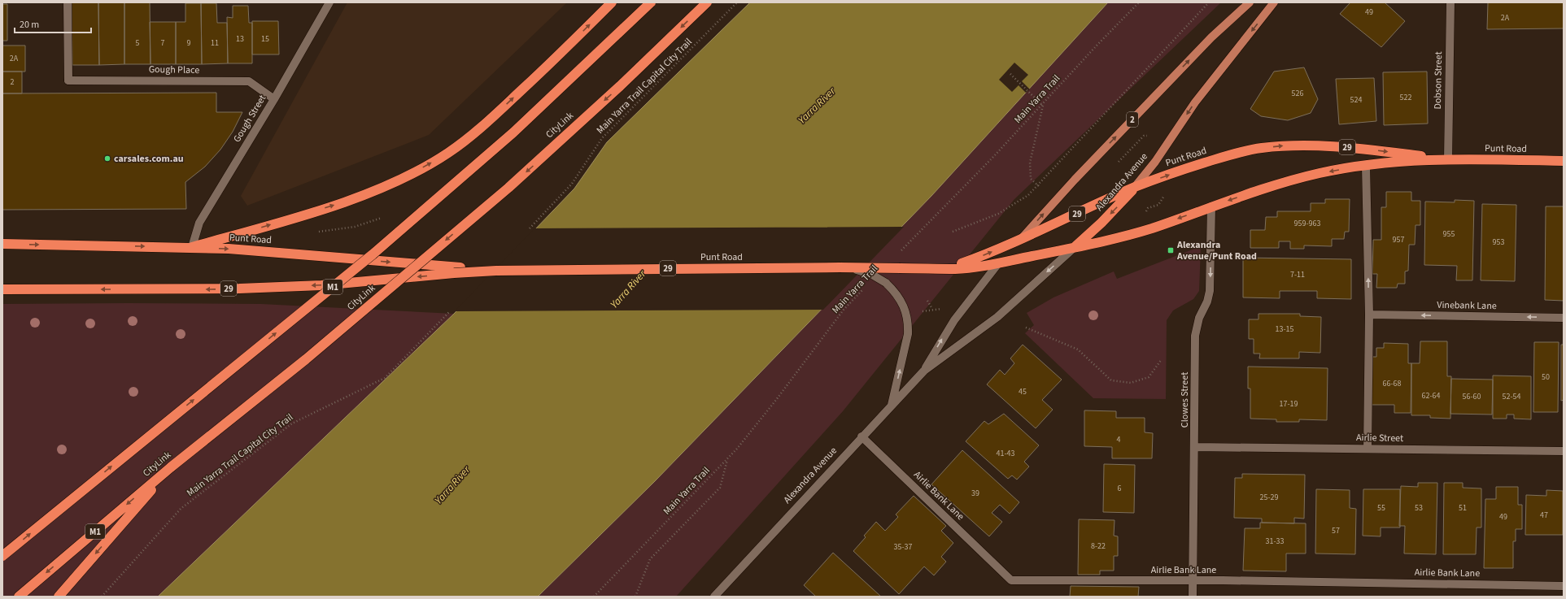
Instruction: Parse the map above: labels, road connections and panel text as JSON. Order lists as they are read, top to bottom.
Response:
{
  "streets": {
    "highway": [
      "2",
      "CityLink",
      "29",
      "Punt Road",
      "Alexandra Avenue",
      "M1"
    ],
    "street": [
      "Gough Place",
      "Dobson Street",
      "Gough Street",
      "Vinebank Lane",
      "Clowes Street",
      "Airlie Street",
      "Airlie Bank Lane"
    ],
    "path": ["Main Yarra Trail Capital City Trail", "Main Yarra Trail"]
  },
  "crossings": [
    ["Gough Place", "Gough Street"],
    ["Dobson Street", "Punt Road"],
    ["Gough Street", "Punt Road"],
    ["Punt Road", "Alexandra Avenue"],
    ["Punt Road", "Clowes Street"],
    ["Alexandra Avenue", "Airlie Bank Lane"],
    ["Clowes Street", "Airlie Street"],
    ["Clowes Street", "Airlie Bank Lane"]
  ],
  "one_way": ["Vinebank Lane", "Clowes Street"],
  "water": ["Yarra River"],
  "places": {
    "other": ["carsales.com.au"],
    "transit": ["Alexandra Avenue/Punt Road"]
  },
  "house_numbers": [
    "49",
    "2A",
    "13",
    "15",
    "5",
    "7",
    "9",
    "11",
    "2A",
    "2",
    "526",
    "522",
    "524",
    "959-963",
    "955",
    "957",
    "953",
    "7-11",
    "13-15",
    "50",
    "66-68",
    "45",
    "62-64",
    "56-60",
    "52-54",
    "17-19",
    "4",
    "41-43",
    "6",
    "39",
    "25-29",
    "55",
    "53",
    "51",
    "47",
    "49",
    "57",
    "31-33",
    "8-22",
    "35-37"
  ],
  "scale_bar": "20 m"
}
